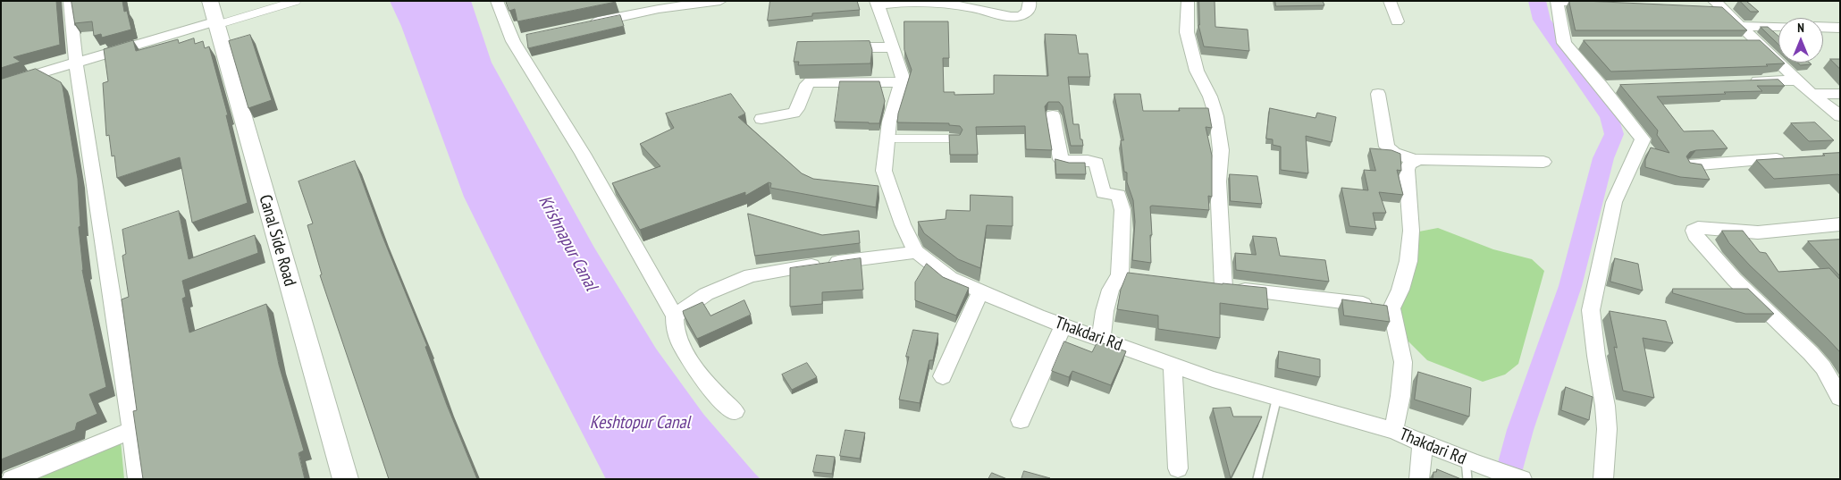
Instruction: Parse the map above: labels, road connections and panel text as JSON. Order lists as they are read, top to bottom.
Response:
{
  "streets": {
    "street": ["Canal Side Road", "Thakdari Rd"]
  },
  "water": ["Krishnapur Canal", "Keshtopur Canal"],
  "north": "top"
}
